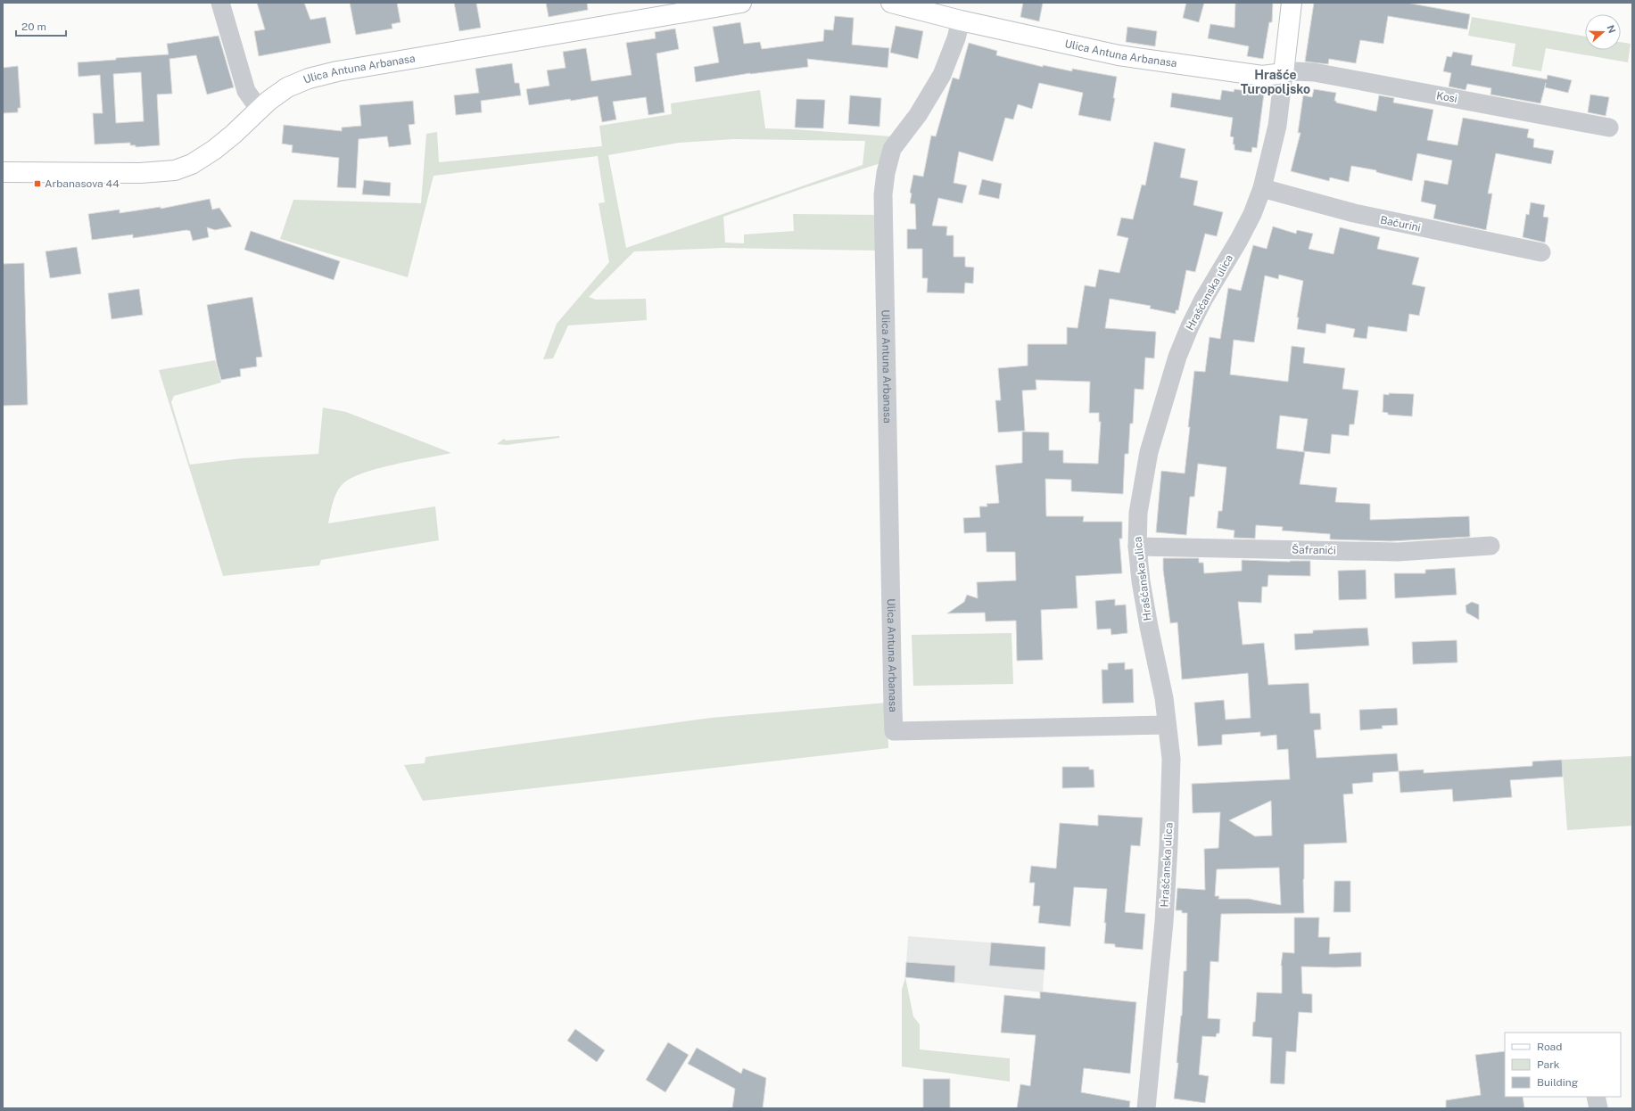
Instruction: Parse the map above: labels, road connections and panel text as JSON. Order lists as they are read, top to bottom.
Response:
{
  "streets": {
    "main road": ["Ulica Antuna Arbanasa"],
    "street": [
      "Kosi",
      "Bačurini",
      "Hrašćanska ulica",
      "Šafranići"
    ]
  },
  "crossings": [
    ["Ulica Antuna Arbanasa", "Kosi"],
    ["Ulica Antuna Arbanasa", "Hrašćanska ulica"],
    ["Kosi", "Hrašćanska ulica"],
    ["Bačurini", "Hrašćanska ulica"],
    ["Hrašćanska ulica", "Šafranići"]
  ],
  "districts": ["Hrašće Turopoljsko"],
  "places": {
    "transit": ["Arbanasova 44"]
  },
  "legend": ["Road", "Park", "Building"],
  "scale_bar": "20 m",
  "north": "right"
}
